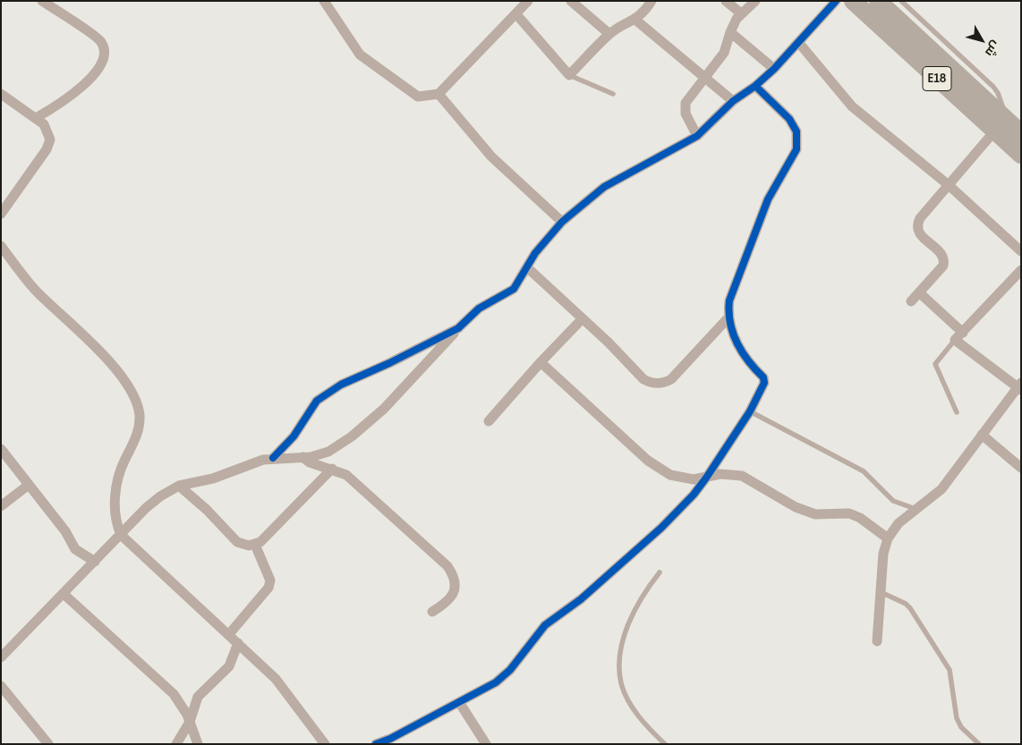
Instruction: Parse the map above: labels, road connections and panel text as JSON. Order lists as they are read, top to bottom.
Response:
{
  "streets": {
    "highway": ["E18"]
  },
  "north": "bottom right"
}
